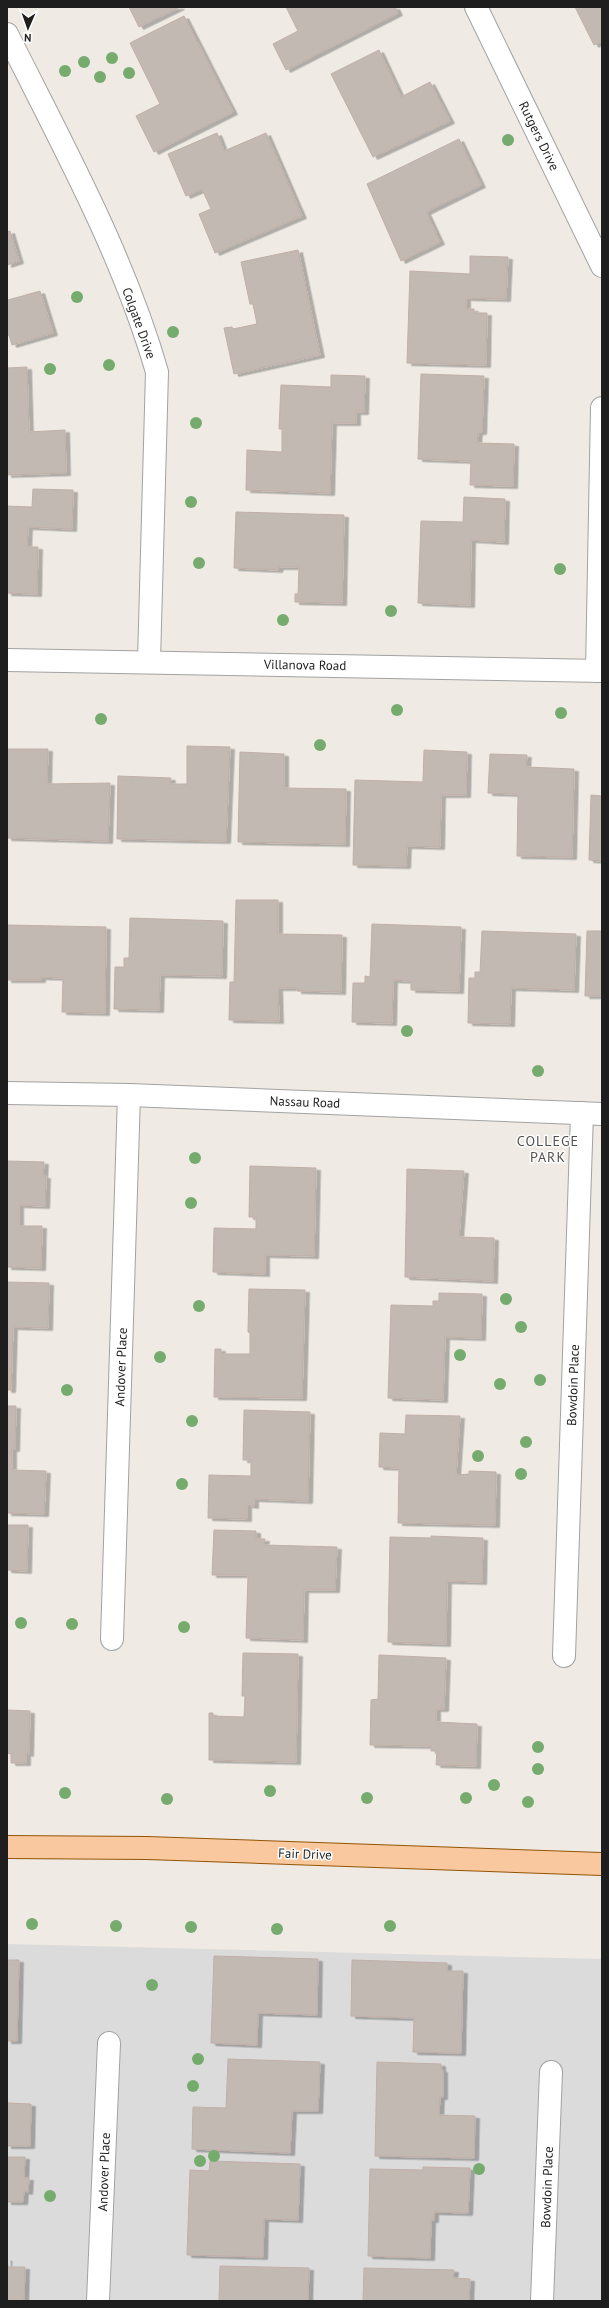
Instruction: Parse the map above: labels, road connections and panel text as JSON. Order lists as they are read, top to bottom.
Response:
{
  "streets": {
    "main road": ["Fair Drive"],
    "street": [
      "Rutgers Drive",
      "Colgate Drive",
      "Villanova Road",
      "Nassau Road",
      "Andover Place",
      "Bowdoin Place"
    ]
  },
  "crossings": [
    ["Colgate Drive", "Villanova Road"],
    ["Nassau Road", "Andover Place"],
    ["Nassau Road", "Bowdoin Place"]
  ],
  "districts": ["COLLEGE PARK"],
  "north": "bottom"
}
